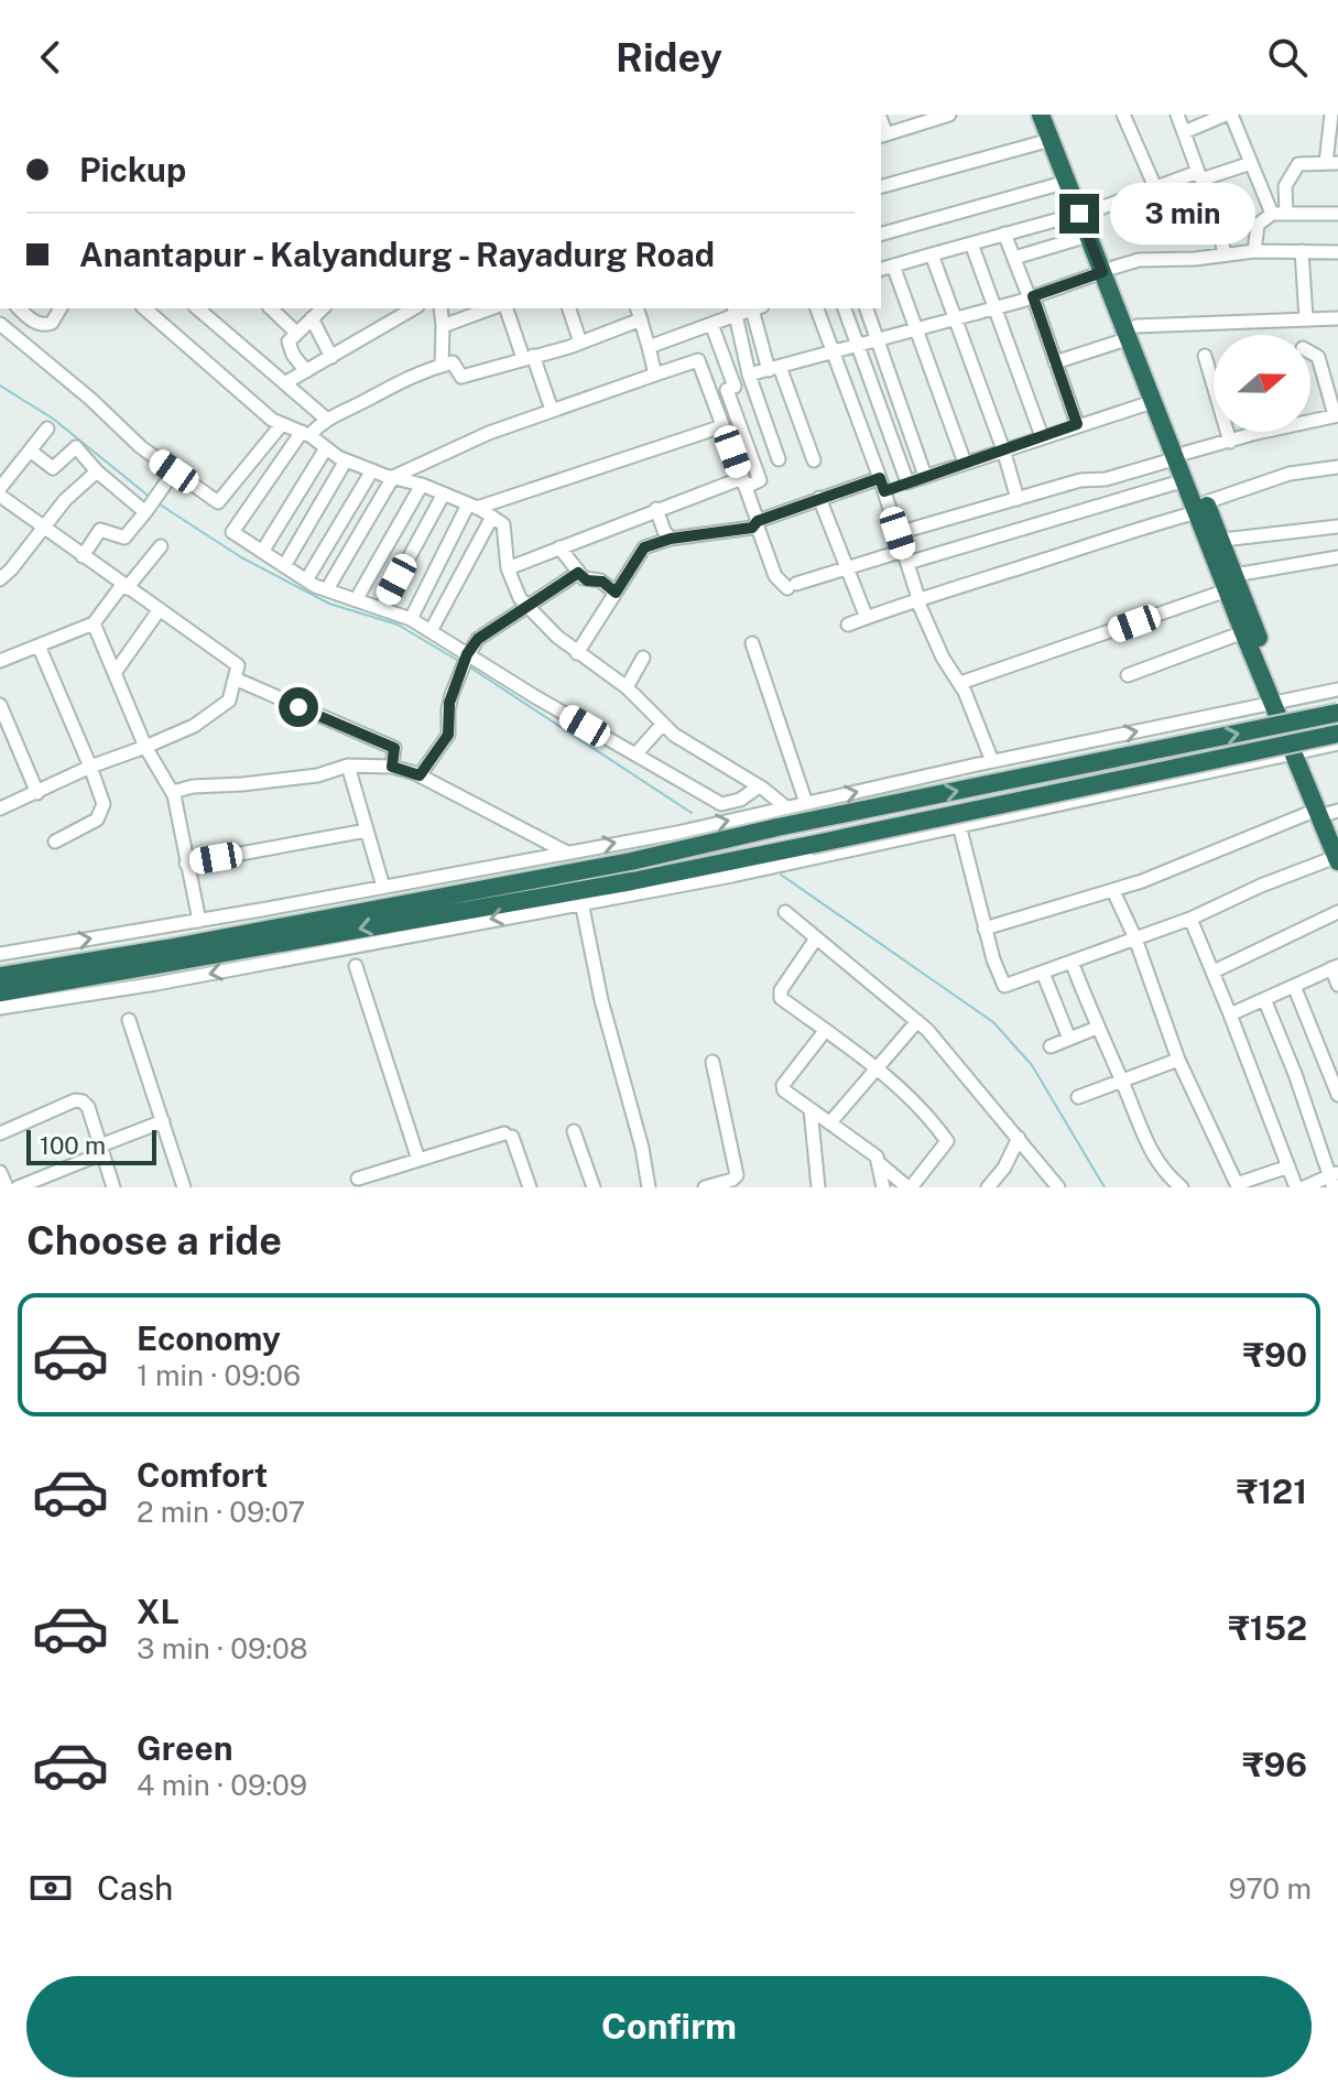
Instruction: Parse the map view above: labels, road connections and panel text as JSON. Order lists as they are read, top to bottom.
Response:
{
  "scale_bar": "100 m",
  "north": "right",
  "page": {
    "header": "Ridey",
    "banner": ["Pickup", "Anantapur - Kalyandurg - Rayadurg Road"],
    "bubble": "3 min",
    "scale": "100 m",
    "heading": "Choose a ride",
    "list": [
      {
        "name": "Economy",
        "note": "1 min · 09:06",
        "value": "₹90"
      },
      {
        "name": "Comfort",
        "note": "2 min · 09:07",
        "value": "₹121"
      },
      {
        "name": "XL",
        "note": "3 min · 09:08",
        "value": "₹152"
      },
      {
        "name": "Green",
        "note": "4 min · 09:09",
        "value": "₹96"
      }
    ],
    "pay": ["Cash", "970 m"],
    "buttons": "Confirm"
  }
}
